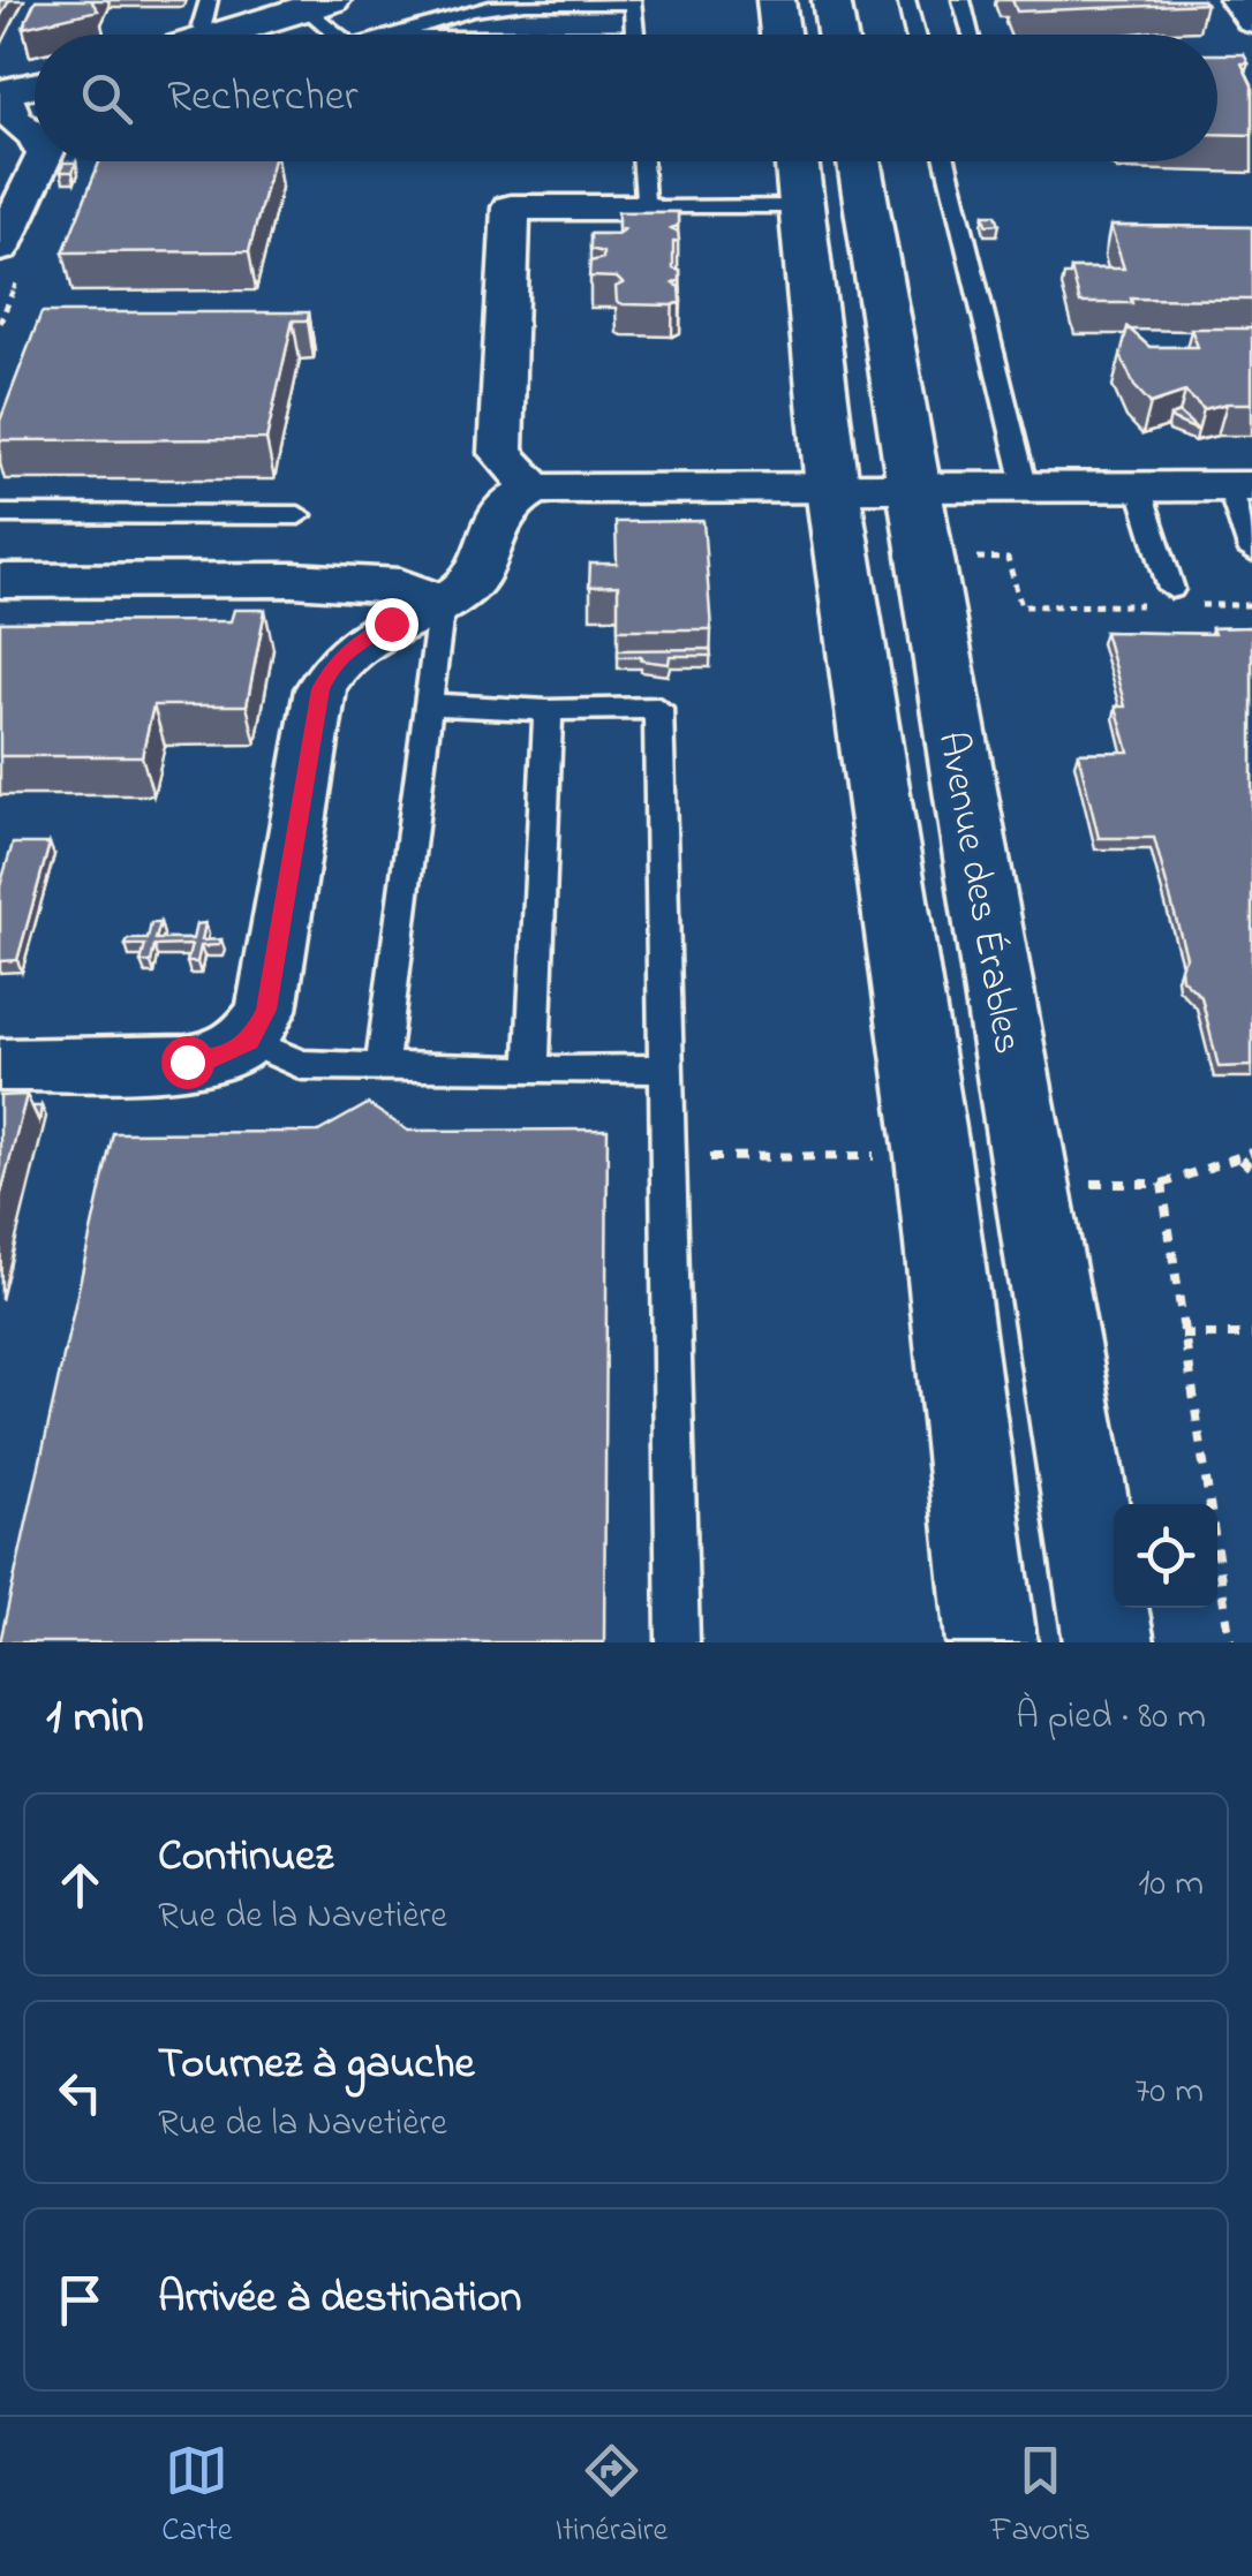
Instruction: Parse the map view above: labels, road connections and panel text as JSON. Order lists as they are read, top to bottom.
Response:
{
  "streets": {
    "main road": ["Avenue des Érables"]
  },
  "page": {
    "search": "Rechercher",
    "heading": ["1 min", "À pied · 80 m"],
    "list": [
      ["Continuez", "Rue de la Navetière", "10 m"],
      ["Tournez à gauche", "Rue de la Navetière", "70 m"],
      "Arrivée à destination"
    ],
    "nav": ["Carte", "Itinéraire", "Favoris"]
  }
}
